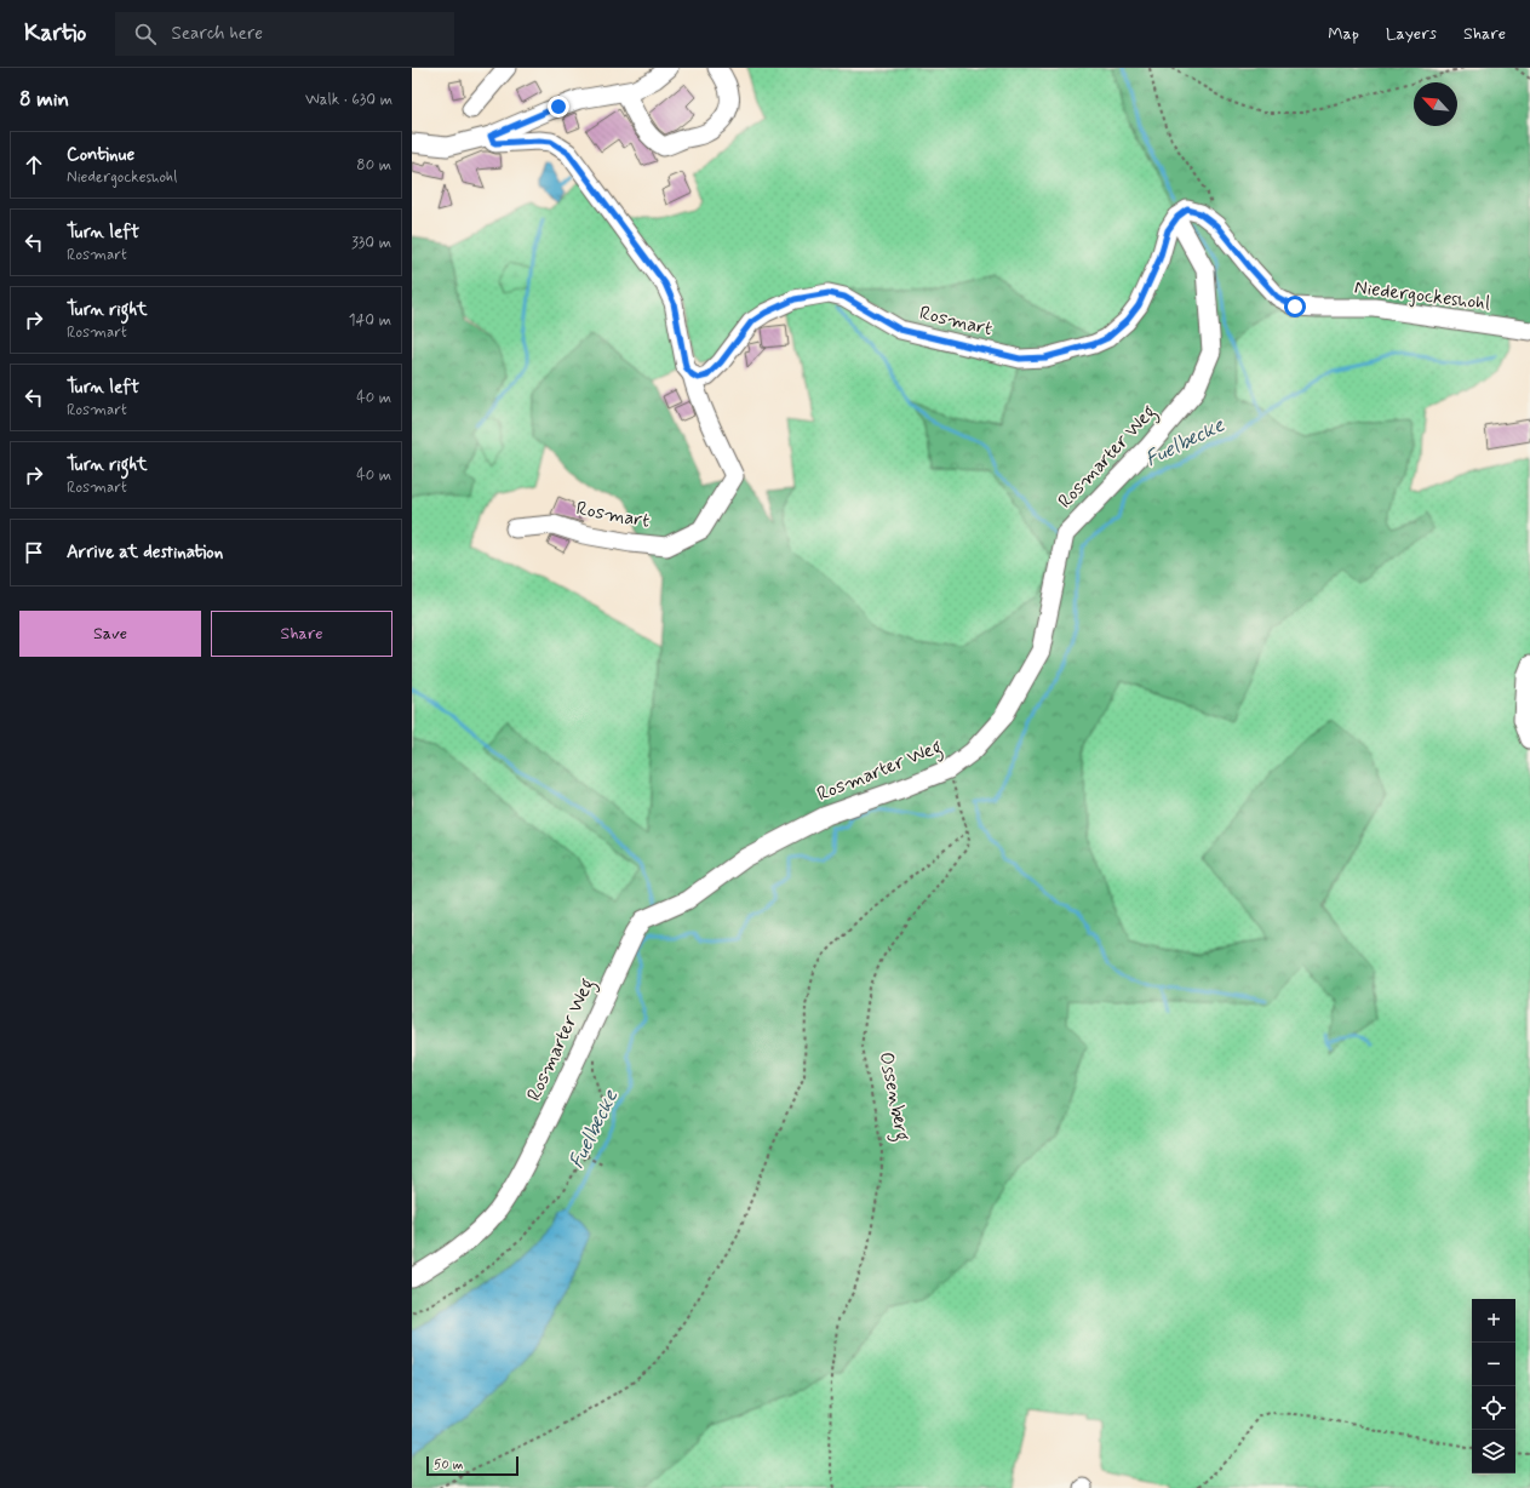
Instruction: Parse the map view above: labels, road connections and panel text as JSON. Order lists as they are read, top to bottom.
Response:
{
  "streets": {
    "street": ["Niedergockeshohl", "Rosmart", "Rosmarter Weg"],
    "path": ["Ossenberg"]
  },
  "crossings": [
    ["Niedergockeshohl", "Rosmart"],
    ["Niedergockeshohl", "Rosmarter Weg"],
    ["Rosmart", "Rosmarter Weg"],
    ["Rosmarter Weg", "Ossenberg"]
  ],
  "water": ["Fuelbecke"],
  "scale_bar": "50 m",
  "north": "top left",
  "page": {
    "header": "Kartio",
    "search": "Search here",
    "nav": ["Map", "Layers", "Share"],
    "heading": ["8 min", "Walk · 630 m"],
    "list": [
      ["Continue", "Niedergockeshohl", "80 m"],
      ["Turn left", "Rosmart", "330 m"],
      ["Turn right", "Rosmart", "140 m"],
      ["Turn left", "Rosmart", "40 m"],
      ["Turn right", "Rosmart", "40 m"],
      "Arrive at destination"
    ],
    "buttons": ["Save", "Share"],
    "map_buttons": ["+", "−"],
    "scale": "50 m"
  }
}
